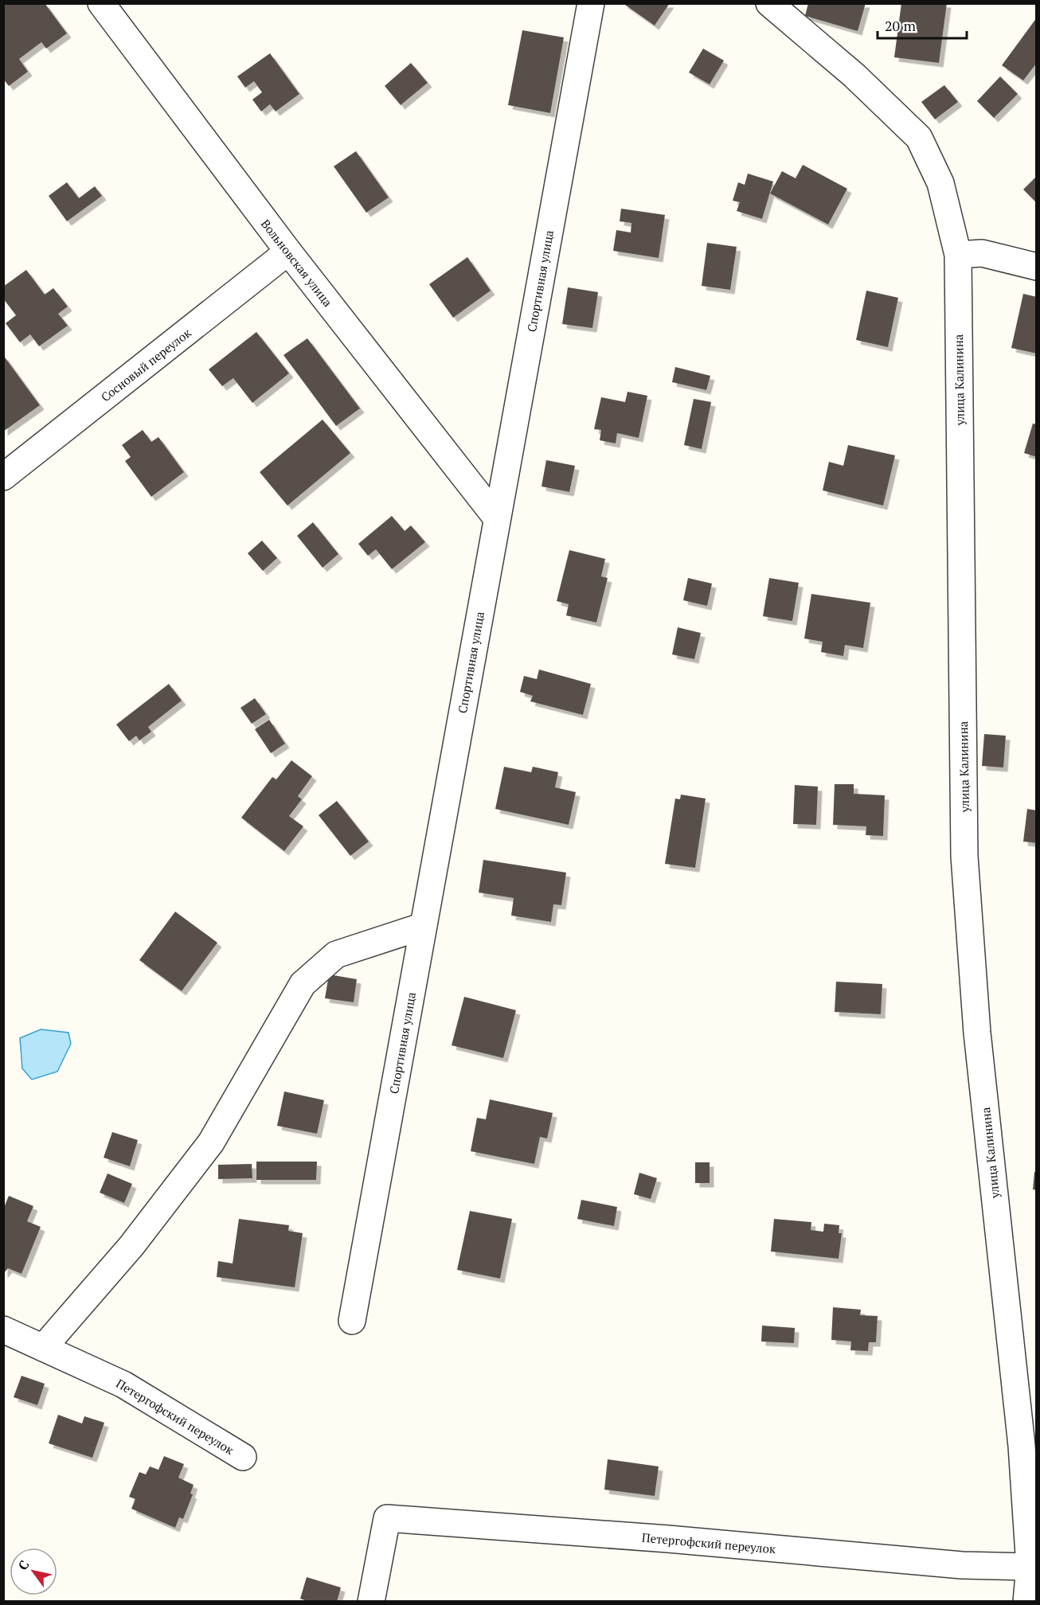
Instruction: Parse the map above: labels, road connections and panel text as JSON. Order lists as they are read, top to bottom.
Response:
{
  "streets": {
    "street": [
      "Вольновская улица",
      "Спортивная улица",
      "Сосновый переулок",
      "улица Калинина",
      "Петергофский переулок"
    ]
  },
  "crossings": [
    ["Вольновская улица", "Спортивная улица"],
    ["Вольновская улица", "Сосновый переулок"],
    ["улица Калинина", "Петергофский переулок"]
  ],
  "scale_bar": "20 m",
  "north": "top left"
}
